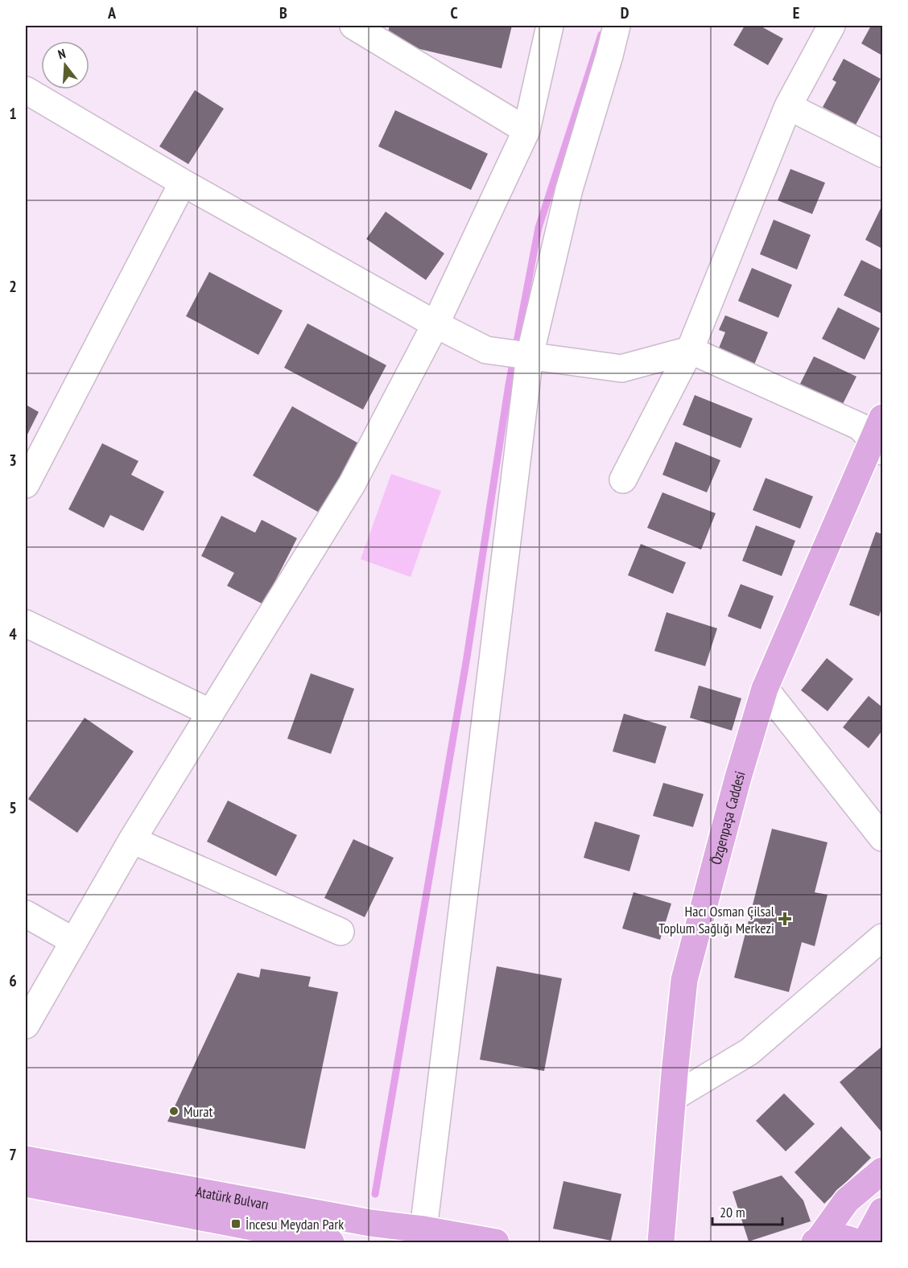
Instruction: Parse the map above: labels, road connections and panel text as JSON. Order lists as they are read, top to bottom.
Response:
{
  "streets": {
    "main road": ["Özgenpaşa Caddesi", "Atatürk Bulvarı"]
  },
  "places": {
    "health": ["Hacı Osman Çilsal Toplum Sağlığı Merkezi"],
    "other": ["Murat"],
    "transit": ["İncesu Meydan Park"]
  },
  "scale_bar": "20 m",
  "north": "top",
  "grid": {
    "columns": [
      "A",
      "B",
      "C",
      "D",
      "E"
    ],
    "rows": [
      "1",
      "2",
      "3",
      "4",
      "5",
      "6",
      "7"
    ]
  }
}
